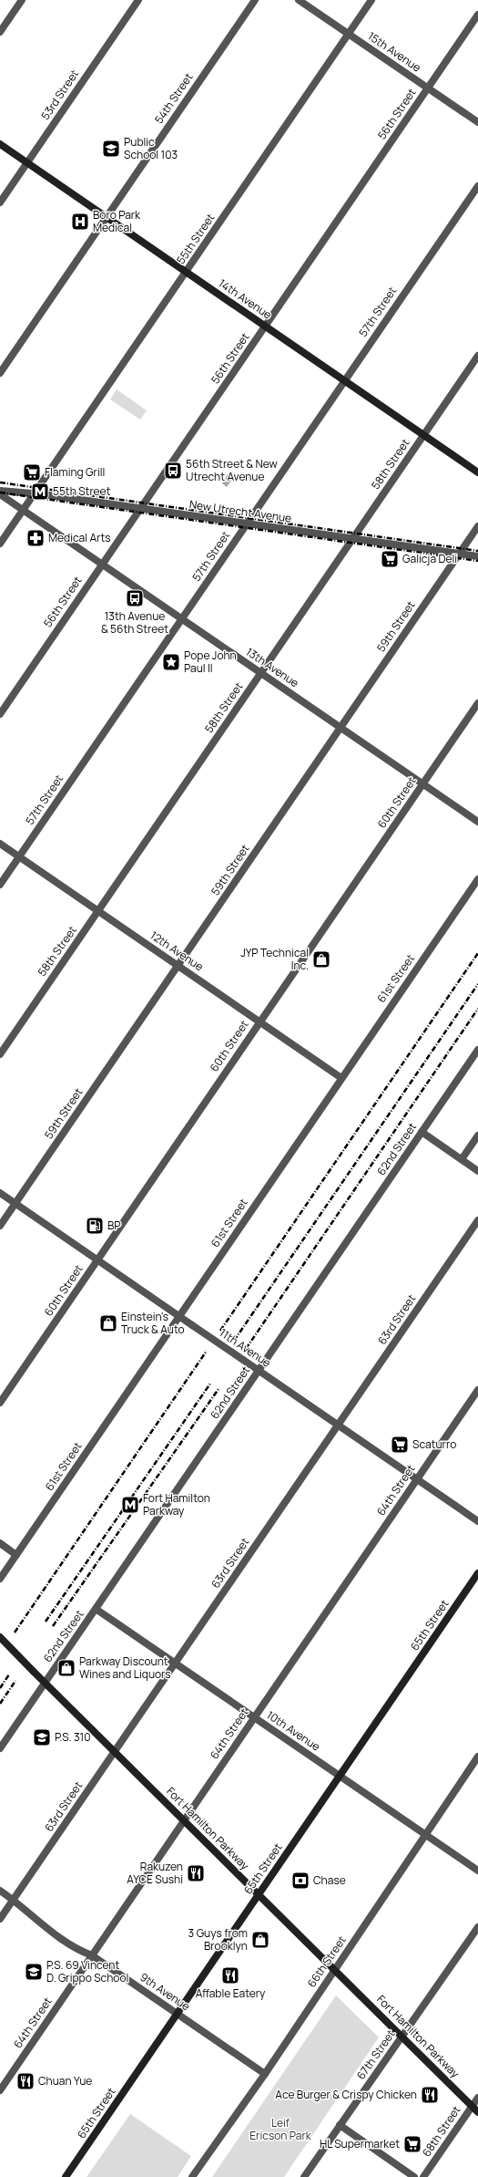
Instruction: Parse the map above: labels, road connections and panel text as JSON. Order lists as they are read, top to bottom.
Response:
{
  "streets": {
    "main road": ["14th Avenue", "65th Street", "Fort Hamilton Parkway"],
    "street": [
      "15th Avenue",
      "53rd Street",
      "54th Street",
      "56th Street",
      "55th Street",
      "57th Street",
      "58th Street",
      "New Utrecht Avenue",
      "59th Street",
      "13th Avenue",
      "60th Street",
      "12th Avenue",
      "61st Street",
      "62nd Street",
      "63rd Street",
      "11th Avenue",
      "64th Street",
      "10th Avenue",
      "66th Street",
      "9th Avenue",
      "67th Street",
      "68th Street"
    ]
  },
  "crossings": [
    ["15th Avenue", "56th Street"],
    ["15th Avenue", "55th Street"],
    ["53rd Street", "14th Avenue"],
    ["54th Street", "14th Avenue"],
    ["56th Street", "14th Avenue"],
    ["56th Street", "New Utrecht Avenue"],
    ["56th Street", "13th Avenue"],
    ["55th Street", "14th Avenue"],
    ["55th Street", "New Utrecht Avenue"],
    ["55th Street", "13th Avenue"],
    ["14th Avenue", "57th Street"],
    ["14th Avenue", "58th Street"],
    ["57th Street", "New Utrecht Avenue"],
    ["57th Street", "13th Avenue"],
    ["57th Street", "12th Avenue"],
    ["58th Street", "New Utrecht Avenue"],
    ["58th Street", "13th Avenue"],
    ["58th Street", "12th Avenue"],
    ["New Utrecht Avenue", "59th Street"],
    ["59th Street", "13th Avenue"],
    ["59th Street", "12th Avenue"],
    ["59th Street", "11th Avenue"],
    ["13th Avenue", "60th Street"],
    ["60th Street", "12th Avenue"],
    ["60th Street", "11th Avenue"],
    ["12th Avenue", "61st Street"],
    ["61st Street", "11th Avenue"],
    ["62nd Street", "11th Avenue"],
    ["62nd Street", "10th Avenue"],
    ["62nd Street", "Fort Hamilton Parkway"],
    ["63rd Street", "11th Avenue"],
    ["63rd Street", "10th Avenue"],
    ["63rd Street", "Fort Hamilton Parkway"],
    ["63rd Street", "9th Avenue"],
    ["11th Avenue", "64th Street"],
    ["64th Street", "10th Avenue"],
    ["64th Street", "Fort Hamilton Parkway"],
    ["64th Street", "9th Avenue"],
    ["65th Street", "10th Avenue"],
    ["65th Street", "Fort Hamilton Parkway"],
    ["65th Street", "9th Avenue"],
    ["10th Avenue", "66th Street"],
    ["Fort Hamilton Parkway", "66th Street"],
    ["Fort Hamilton Parkway", "67th Street"],
    ["Fort Hamilton Parkway", "68th Street"],
    ["66th Street", "9th Avenue"]
  ],
  "parks": ["Leif Ericson Park"],
  "places": {
    "school or university": ["Public School 103", "P.S. 310", "P.S. 69 Vincent D. Grippo School"],
    "hospital": ["Boro Park Medical"],
    "bus stop": ["56th Street & New Utrecht Avenue", "13th Avenue & 56th Street"],
    "supermarket": [
      "Flaming Grill",
      "Galicja Deli",
      "Scaturro",
      "HL Supermarket"
    ],
    "metro station": ["55th Street", "Fort Hamilton Parkway"],
    "pharmacy": ["Medical Arts"],
    "place": ["Pope John Paul II"],
    "shop": [
      "JYP Technical Inc.",
      "Einstein's Truck & Auto",
      "Parkway Discount Wines and Liquors",
      "3 Guys from Brooklyn"
    ],
    "fuel station": ["BP"],
    "restaurant": [
      "Rakuzen AYCE Sushi",
      "Affable Eatery",
      "Chuan Yue",
      "Ace Burger & Crispy Chicken"
    ],
    "bank": ["Chase"]
  }
}
